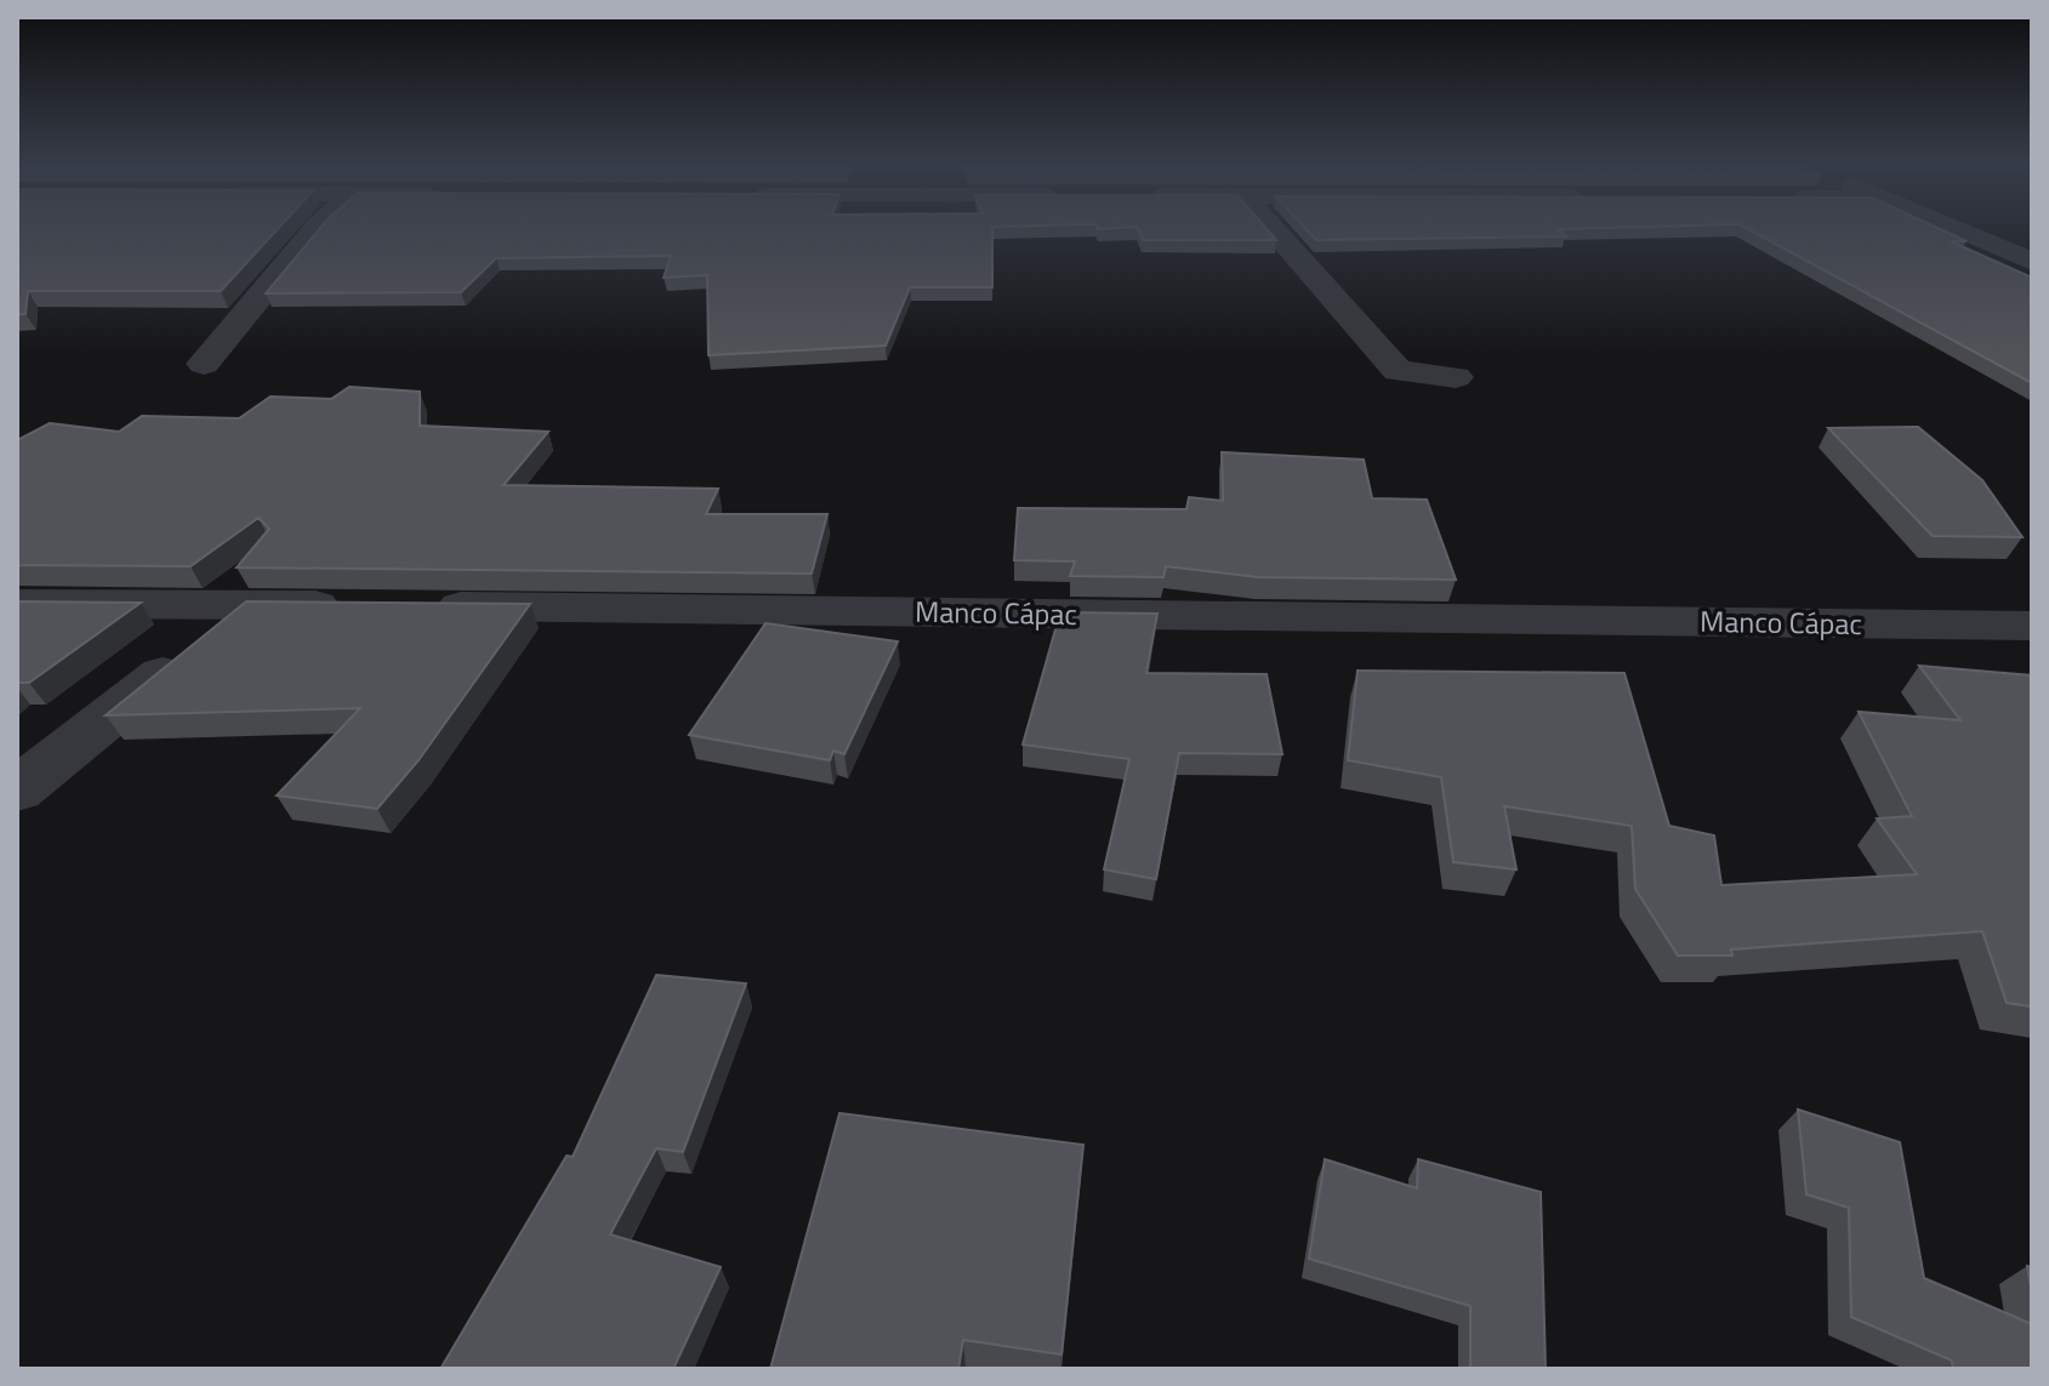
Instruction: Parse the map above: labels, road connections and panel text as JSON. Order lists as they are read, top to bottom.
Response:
{
  "streets": {
    "street": ["Manco Cápac"]
  }
}
